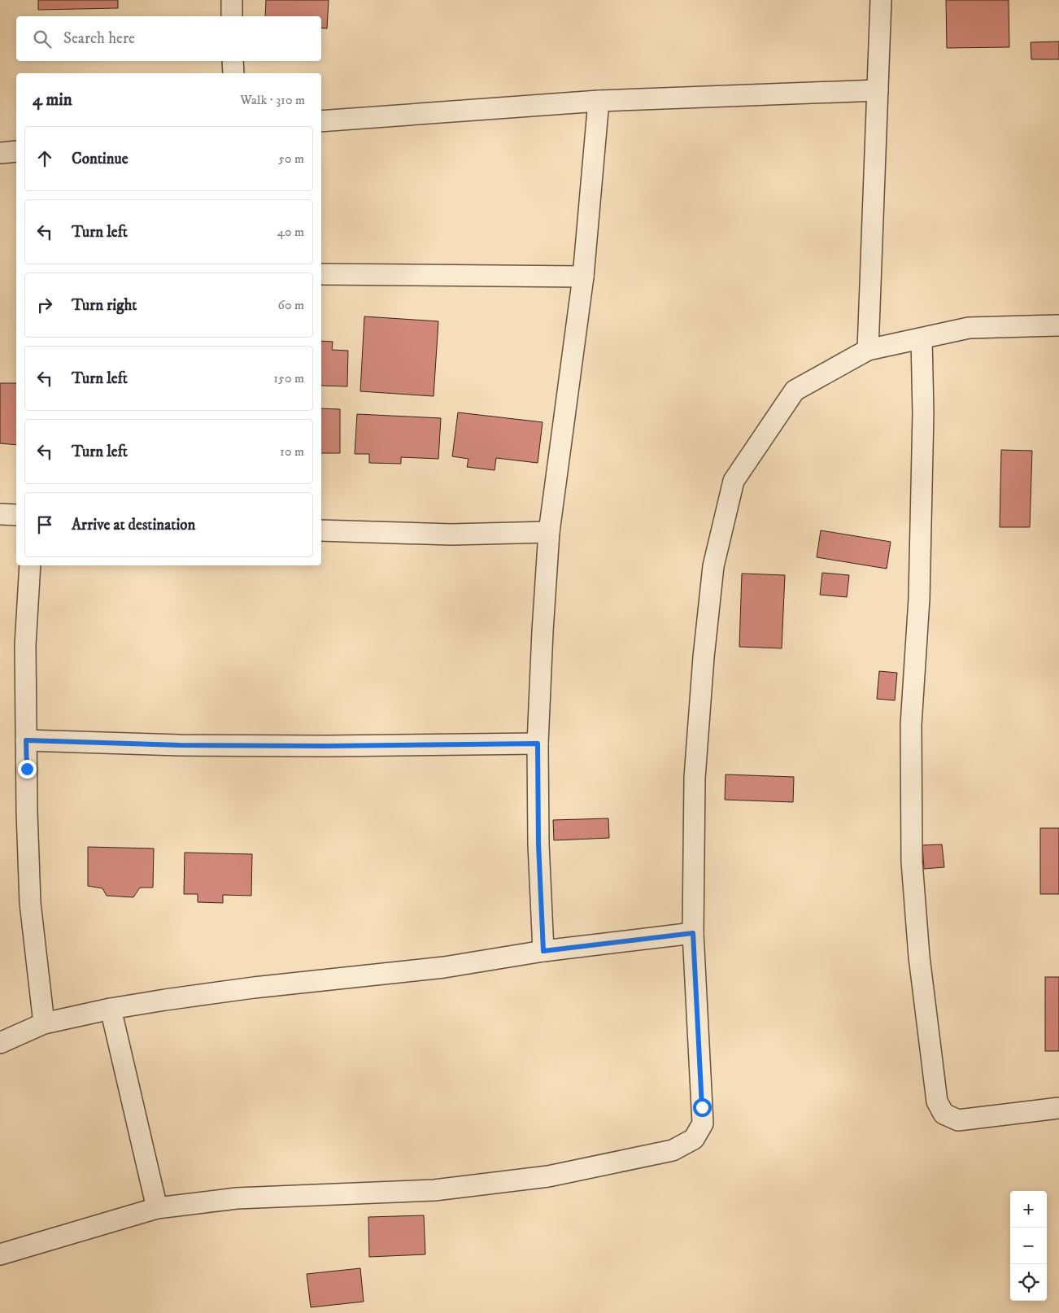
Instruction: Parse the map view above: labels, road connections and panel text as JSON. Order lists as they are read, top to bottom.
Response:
{
  "page": {
    "search": "Search here",
    "heading": ["4 min", "Walk · 310 m"],
    "list": [
      ["Continue", "50 m"],
      ["Turn left", "40 m"],
      ["Turn right", "60 m"],
      ["Turn left", "150 m"],
      ["Turn left", "10 m"],
      "Arrive at destination"
    ],
    "map_buttons": ["+", "−"]
  }
}
